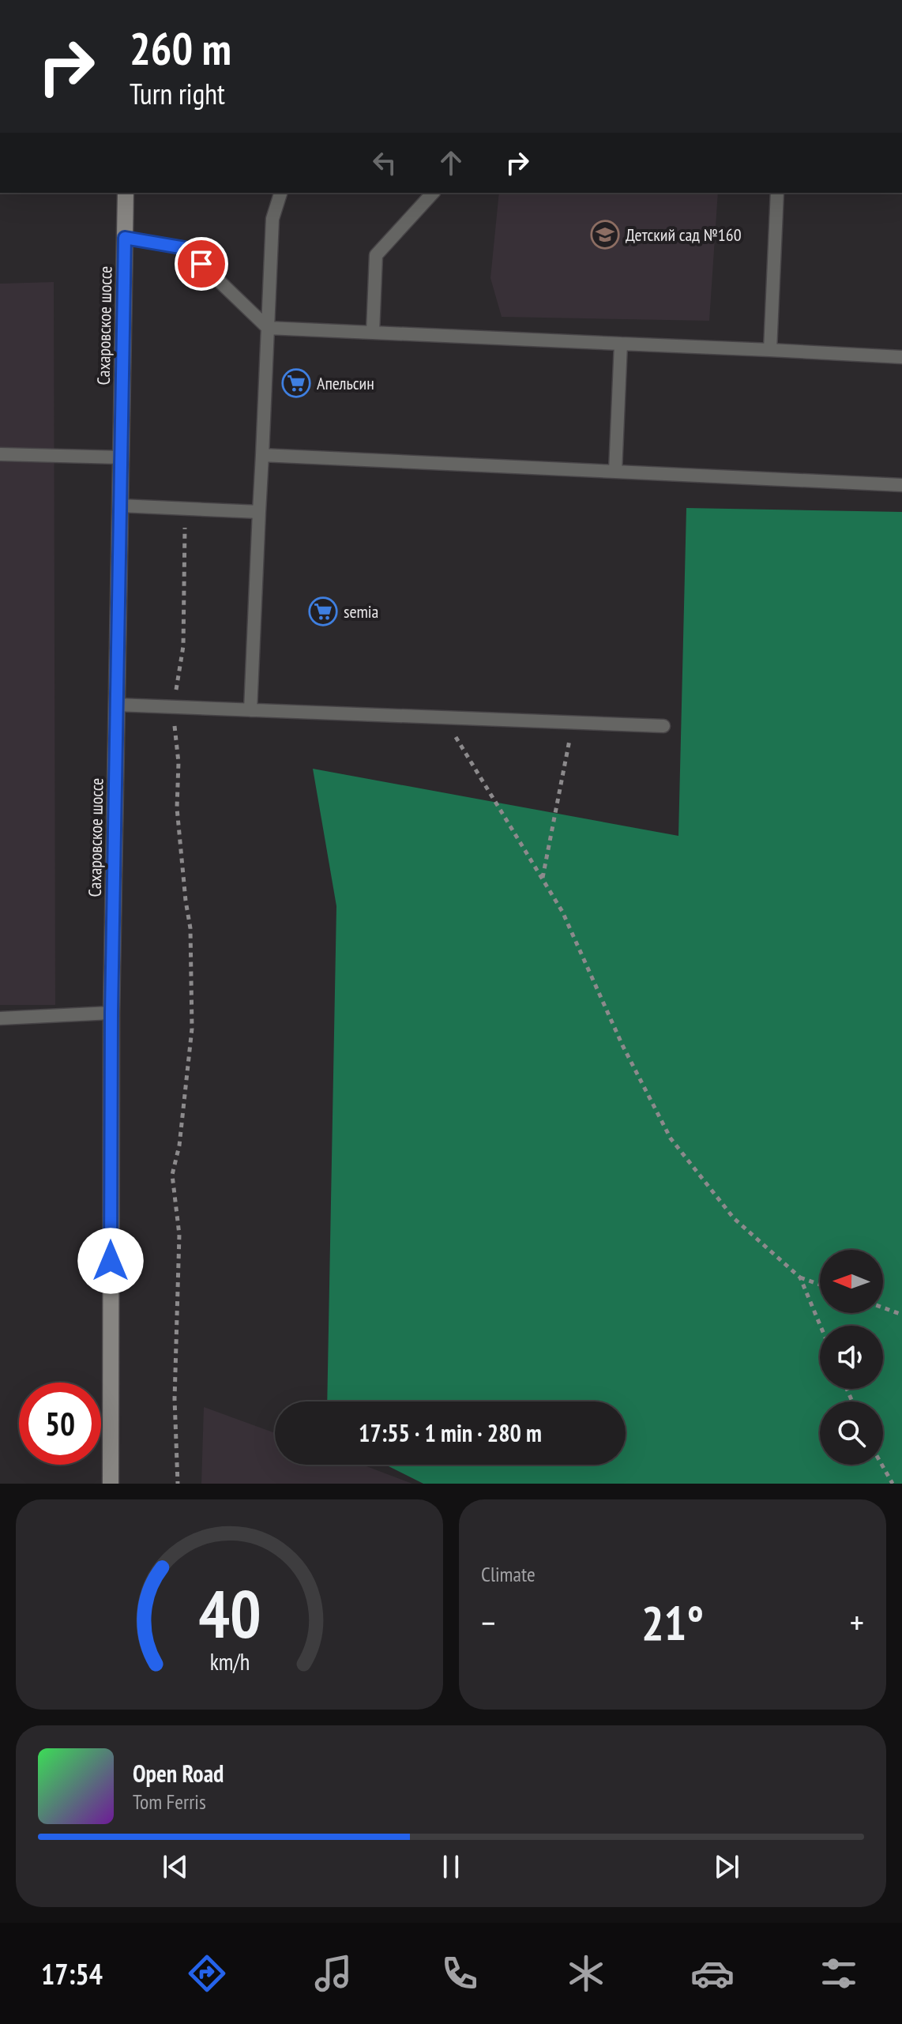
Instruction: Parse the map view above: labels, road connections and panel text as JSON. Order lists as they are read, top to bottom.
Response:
{
  "streets": {
    "main road": ["Сахаровское шоссе"]
  },
  "places": {
    "school or university": ["Детский сад №160"],
    "supermarket": ["Апельсин", "semia"]
  },
  "north": "left",
  "page": {
    "turn": ["260 m", "Turn right"],
    "limit": "50",
    "trip": "17:55 · 1 min · 280 m",
    "tile": "Climate",
    "heat": ["−", "21°", "+"],
    "song": ["Open Road", "Tom Ferris"],
    "tabs": "17:54",
    "gauge": ["40", "km/h"]
  }
}
